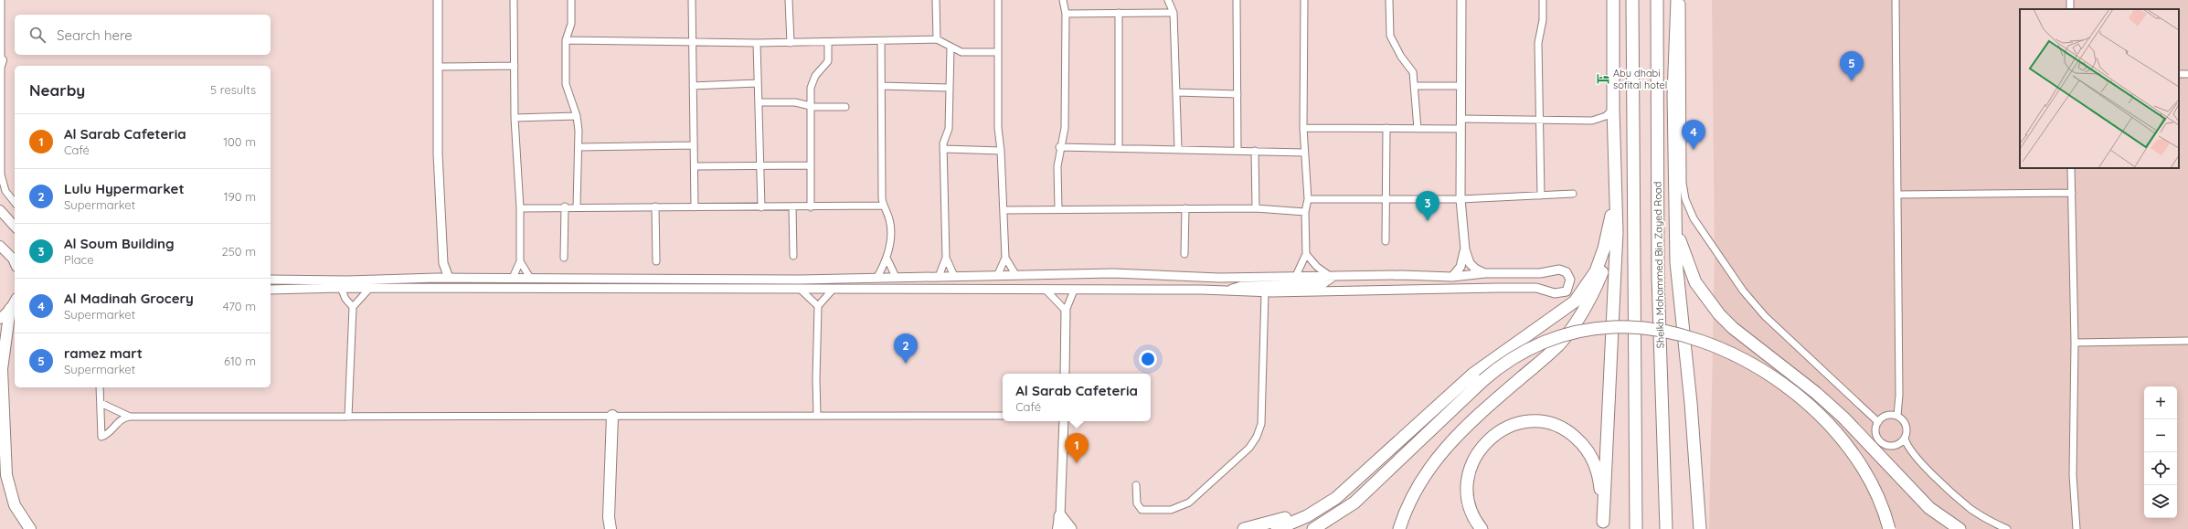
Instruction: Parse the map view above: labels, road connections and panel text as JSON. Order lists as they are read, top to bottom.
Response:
{
  "streets": {
    "highway": ["Sheikh Mohammed Bin Zayed Road"]
  },
  "places": {
    "hotel": ["Abu dhabi sofital hotel"]
  },
  "page": {
    "search": "Search here",
    "pins": [
      "5",
      "4",
      "3",
      "2",
      "1"
    ],
    "heading": ["Nearby", "5 results"],
    "list": [
      {
        "mark": "1",
        "name": "Al Sarab Cafeteria",
        "note": "Café",
        "value": "100 m"
      },
      {
        "mark": "2",
        "name": "Lulu Hypermarket",
        "note": "Supermarket",
        "value": "190 m"
      },
      {
        "mark": "3",
        "name": "Al Soum Building",
        "note": "Place",
        "value": "250 m"
      },
      {
        "mark": "4",
        "name": "Al Madinah Grocery",
        "note": "Supermarket",
        "value": "470 m"
      },
      {
        "mark": "5",
        "name": "ramez mart",
        "note": "Supermarket",
        "value": "610 m"
      }
    ],
    "popup": ["Al Sarab Cafeteria", "Café"],
    "map_buttons": ["+", "−"]
  }
}
